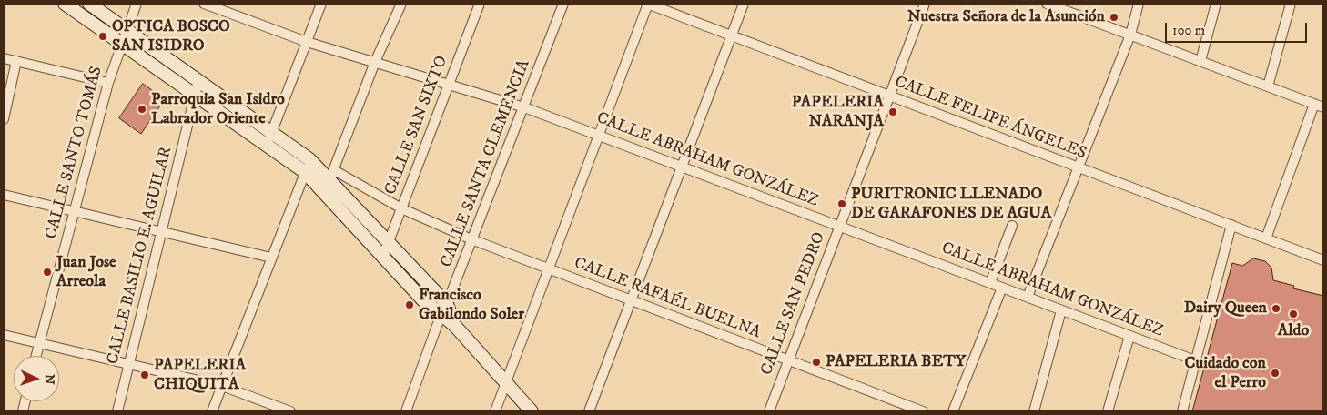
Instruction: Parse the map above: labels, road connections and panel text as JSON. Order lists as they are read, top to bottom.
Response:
{
  "streets": {
    "street": [
      "CALLE FELIPE ÁNGELES",
      "CALLE SAN SIXTO",
      "CALLE SANTO TOMÁS",
      "CALLE ABRAHAM GONZÁLEZ",
      "CALLE SANTA CLEMENCIA",
      "CALLE BASILIO E. AGUILAR",
      "CALLE RAFAÉL BUELNA",
      "CALLE SAN PEDRO"
    ]
  },
  "crossings": [
    ["CALLE FELIPE ÁNGELES", "CALLE SAN PEDRO"],
    ["CALLE SAN SIXTO", "CALLE ABRAHAM GONZÁLEZ"],
    ["CALLE SAN SIXTO", "CALLE RAFAÉL BUELNA"],
    ["CALLE ABRAHAM GONZÁLEZ", "CALLE SANTA CLEMENCIA"],
    ["CALLE ABRAHAM GONZÁLEZ", "CALLE SAN PEDRO"],
    ["CALLE SANTA CLEMENCIA", "CALLE RAFAÉL BUELNA"],
    ["CALLE RAFAÉL BUELNA", "CALLE SAN PEDRO"]
  ],
  "places": [
    "Nuestra Señora de la Asunción",
    "OPTICA BOSCO SAN ISIDRO",
    "Parroquia San Isidro Labrador Oriente",
    "PAPELERIA NARANJA",
    "PURITRONIC LLENADO DE GARAFONES DE AGUA",
    "Juan Jose Arreola",
    "Francisco Gabilondo Soler",
    "Dairy Queen",
    "Aldo",
    "PAPELERIA BETY",
    "Cuidado con el Perro",
    "PAPELERIA CHIQUITA"
  ],
  "scale_bar": "100 m",
  "north": "right"
}
